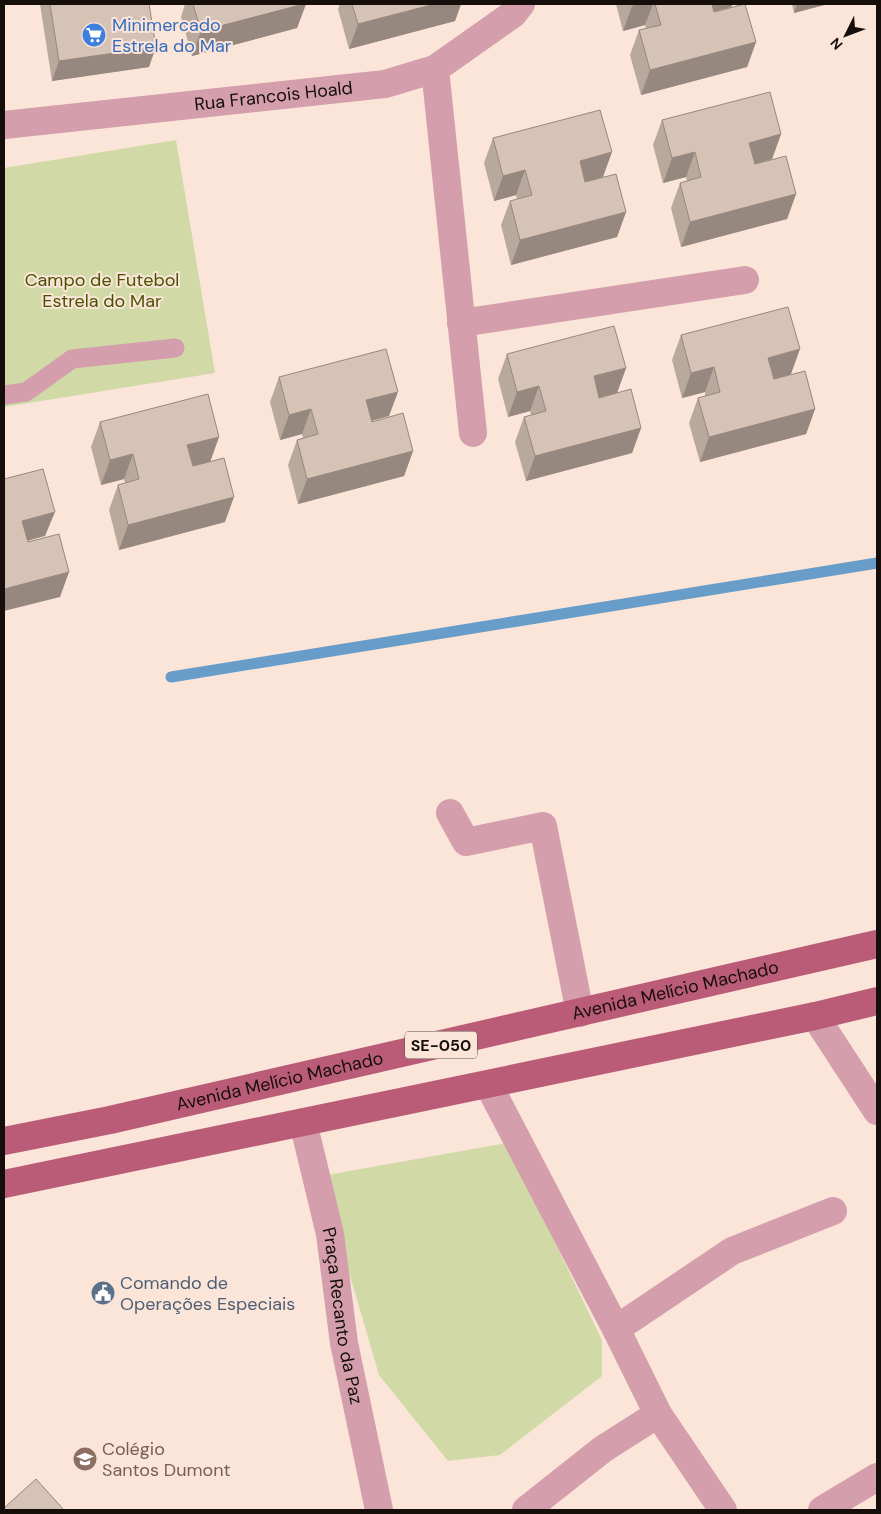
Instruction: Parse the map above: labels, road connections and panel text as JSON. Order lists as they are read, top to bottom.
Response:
{
  "streets": {
    "main road": ["Avenida Melício Machado", "SE-050"],
    "street": ["Rua Francois Hoald", "Praça Recanto da Paz"]
  },
  "parks": ["Campo de Futebol Estrela do Mar"],
  "places": {
    "supermarket": ["Minimercado Estrela do Mar"],
    "public building": ["Comando de Operações Especiais"],
    "school or university": ["Colégio Santos Dumont"]
  },
  "north": "bottom left"
}
